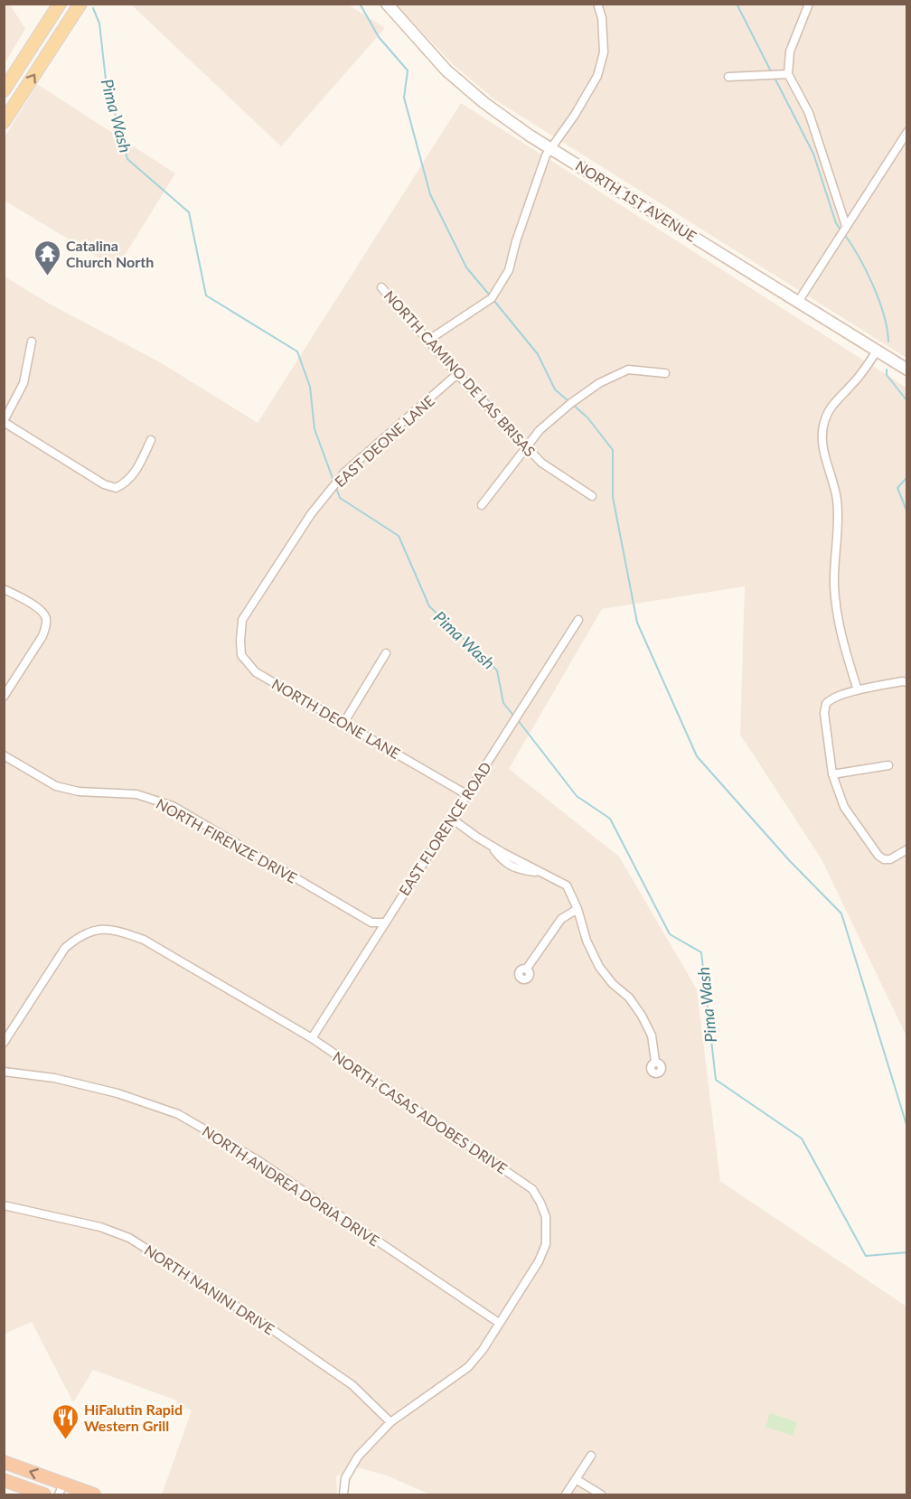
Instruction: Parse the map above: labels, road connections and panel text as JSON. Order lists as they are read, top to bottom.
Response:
{
  "streets": {
    "main road": ["NORTH 1ST AVENUE"],
    "street": [
      "NORTH CAMINO DE LAS BRISAS",
      "EAST DEONE LANE",
      "NORTH DEONE LANE",
      "EAST FLORENCE ROAD",
      "NORTH FIRENZE DRIVE",
      "NORTH CASAS ADOBES DRIVE",
      "NORTH ANDREA DORIA DRIVE",
      "NORTH NANINI DRIVE"
    ]
  },
  "crossings": [
    ["NORTH CAMINO DE LAS BRISAS", "EAST DEONE LANE"],
    ["EAST DEONE LANE", "NORTH DEONE LANE"],
    ["NORTH DEONE LANE", "EAST FLORENCE ROAD"],
    ["EAST FLORENCE ROAD", "NORTH FIRENZE DRIVE"],
    ["EAST FLORENCE ROAD", "NORTH CASAS ADOBES DRIVE"],
    ["NORTH CASAS ADOBES DRIVE", "NORTH ANDREA DORIA DRIVE"],
    ["NORTH CASAS ADOBES DRIVE", "NORTH NANINI DRIVE"]
  ],
  "water": ["Pima Wash"],
  "places": {
    "temple": ["Catalina Church North"],
    "restaurant": ["HiFalutin Rapid Western Grill"]
  }
}
